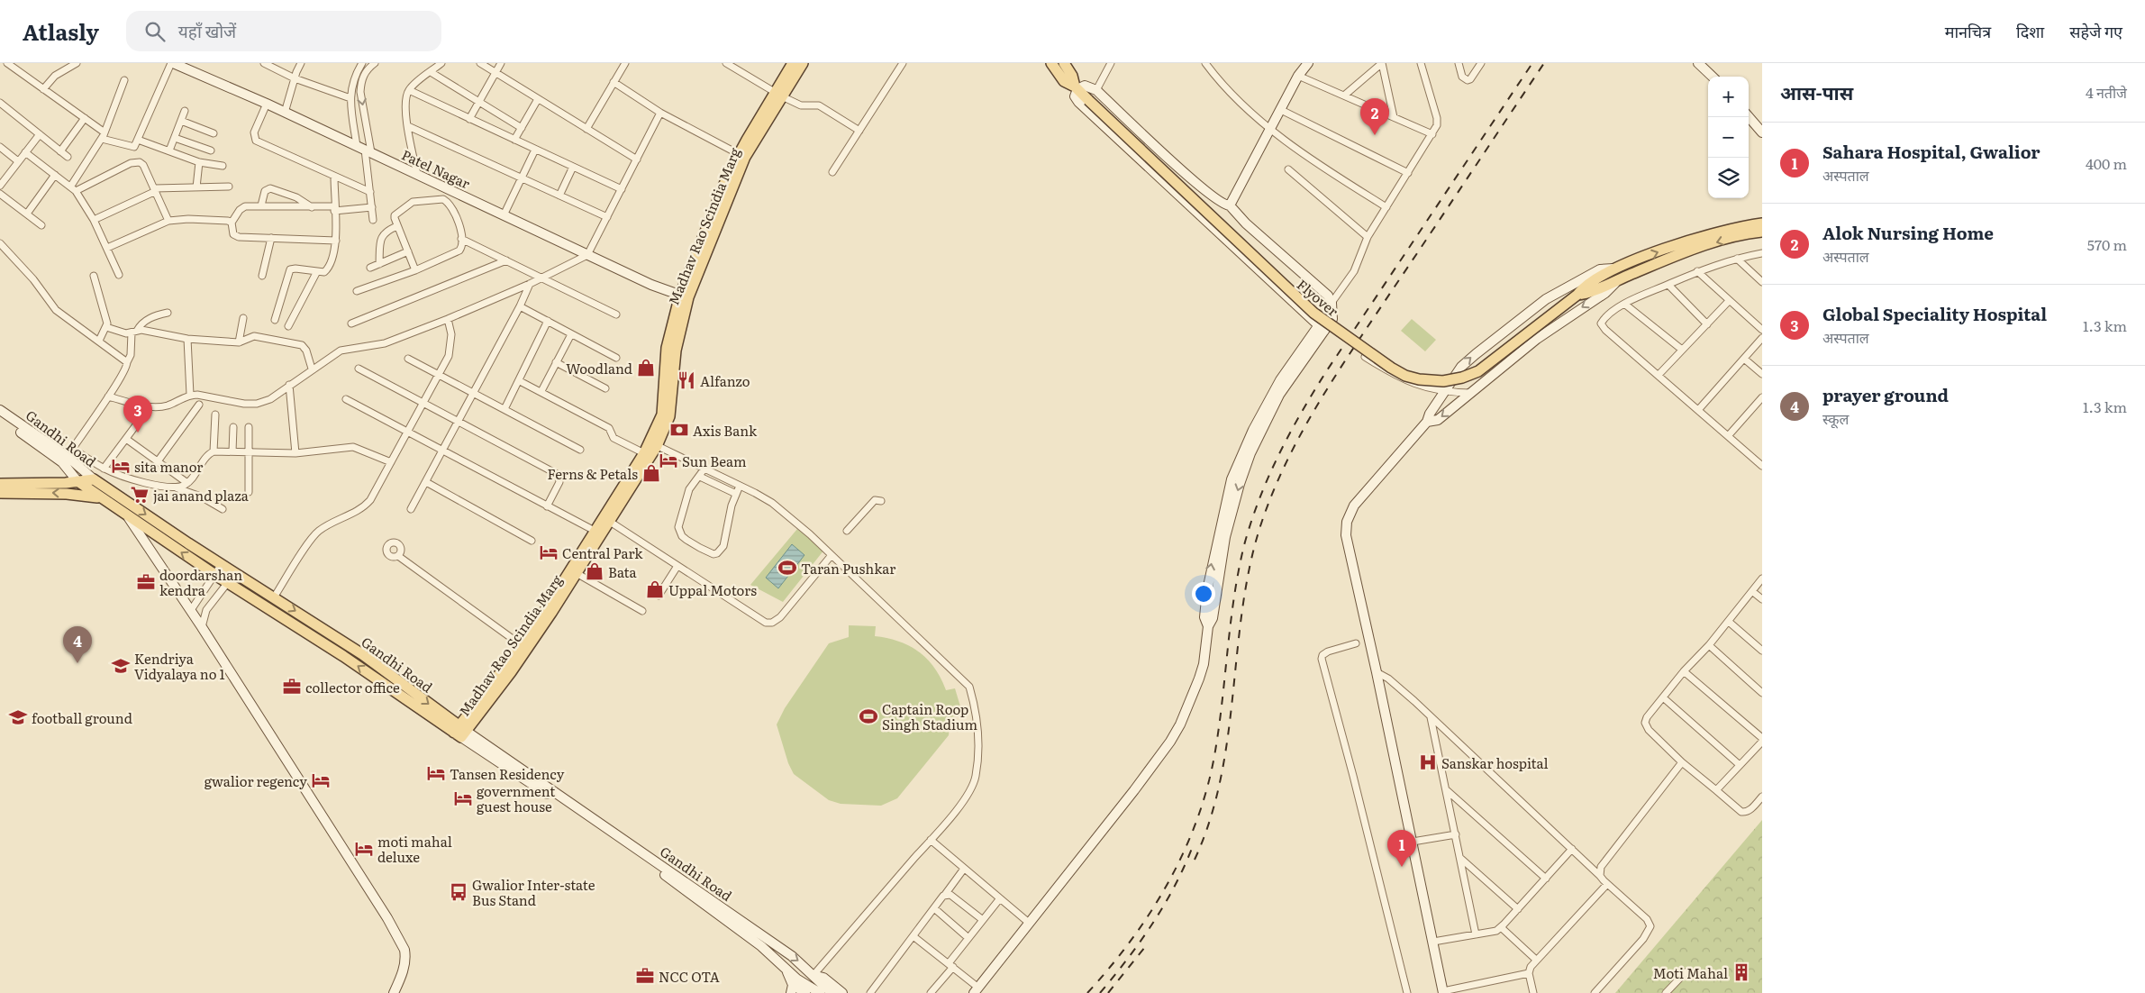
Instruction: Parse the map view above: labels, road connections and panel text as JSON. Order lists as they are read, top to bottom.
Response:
{
  "streets": {
    "main road": [
      "Patel Nagar",
      "Madhav Rao Scindia Marg",
      "Flyover",
      "Gandhi Road"
    ]
  },
  "crossings": [
    ["Patel Nagar", "Madhav Rao Scindia Marg"],
    ["Madhav Rao Scindia Marg", "Gandhi Road"]
  ],
  "places": {
    "shop": [
      "Woodland",
      "Ferns & Petals",
      "Bata",
      "Uppal Motors"
    ],
    "restaurant": ["Alfanzo"],
    "bank": ["Axis Bank"],
    "hotel": [
      "Sun Beam",
      "sita manor",
      "Central Park",
      "Tansen Residency",
      "gwalior regency",
      "government guest house",
      "moti mahal deluxe"
    ],
    "supermarket": ["jai anand plaza"],
    "sports": ["Taran Pushkar", "Captain Roop Singh Stadium"],
    "office": ["doordarshan kendra", "collector office", "NCC OTA"],
    "school or university": ["Kendriya Vidyalaya no 1", "football ground"],
    "hospital": ["Sanskar hospital"],
    "bus stop": ["Gwalior Inter-state Bus Stand"],
    "building": ["Moti Mahal"]
  },
  "page": {
    "header": "Atlasly",
    "search": "यहाँ खोजें",
    "nav": ["मानचित्र", "दिशा", "सहेजे गए"],
    "heading": ["आस-पास", "4 नतीजे"],
    "map_buttons": ["+", "−"],
    "pins": [
      "2",
      "3",
      "4",
      "1"
    ],
    "list": [
      {
        "mark": "1",
        "name": "Sahara Hospital, Gwalior",
        "note": "अस्पताल",
        "value": "400 m"
      },
      {
        "mark": "2",
        "name": "Alok Nursing Home",
        "note": "अस्पताल",
        "value": "570 m"
      },
      {
        "mark": "3",
        "name": "Global Speciality Hospital",
        "note": "अस्पताल",
        "value": "1.3 km"
      },
      {
        "mark": "4",
        "name": "prayer ground",
        "note": "स्कूल",
        "value": "1.3 km"
      }
    ]
  }
}
